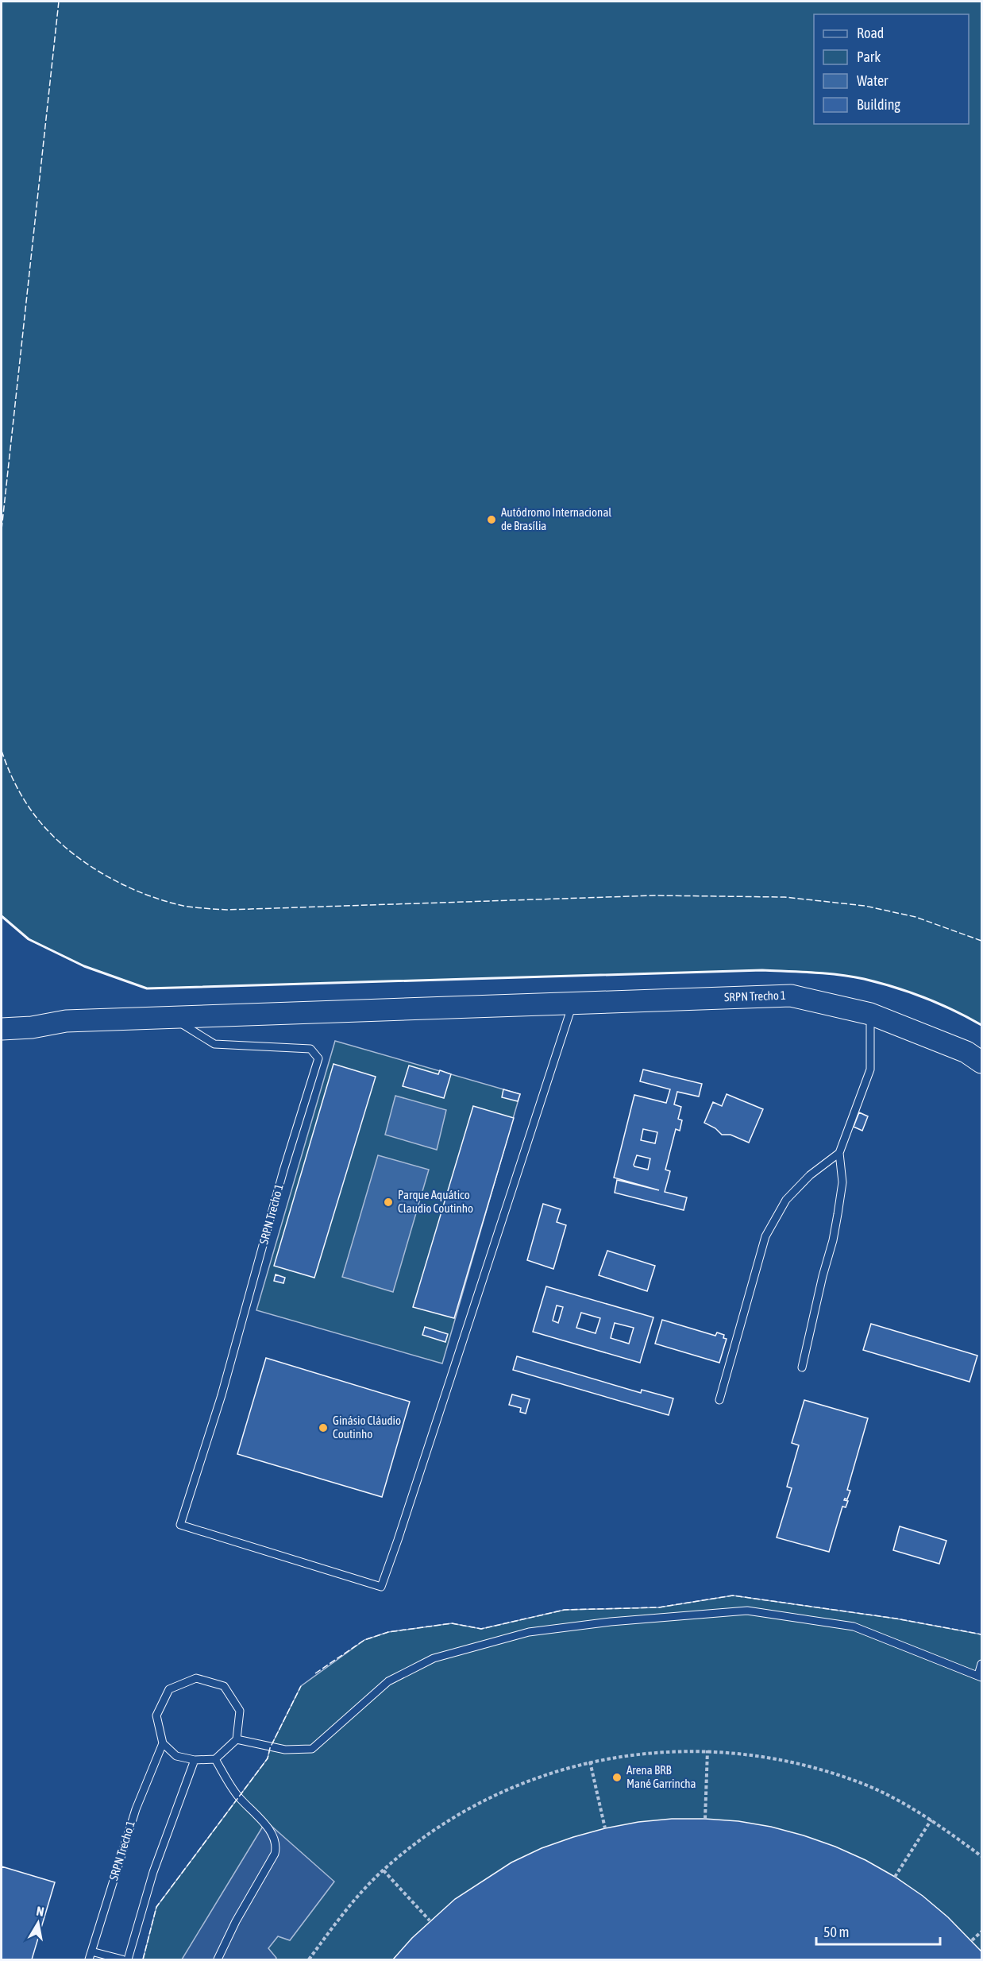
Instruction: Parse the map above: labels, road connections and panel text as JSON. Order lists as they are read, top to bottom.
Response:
{
  "streets": {
    "main road": ["SRPN Trecho 1"]
  },
  "places": [
    "Autódromo Internacional de Brasília",
    "Parque Aquático Claudio Coutinho",
    "Ginásio Cláudio Coutinho",
    "Arena BRB Mané Garrincha"
  ],
  "legend": [
    "Road",
    "Park",
    "Water",
    "Building"
  ],
  "scale_bar": "50 m",
  "north": "top"
}
